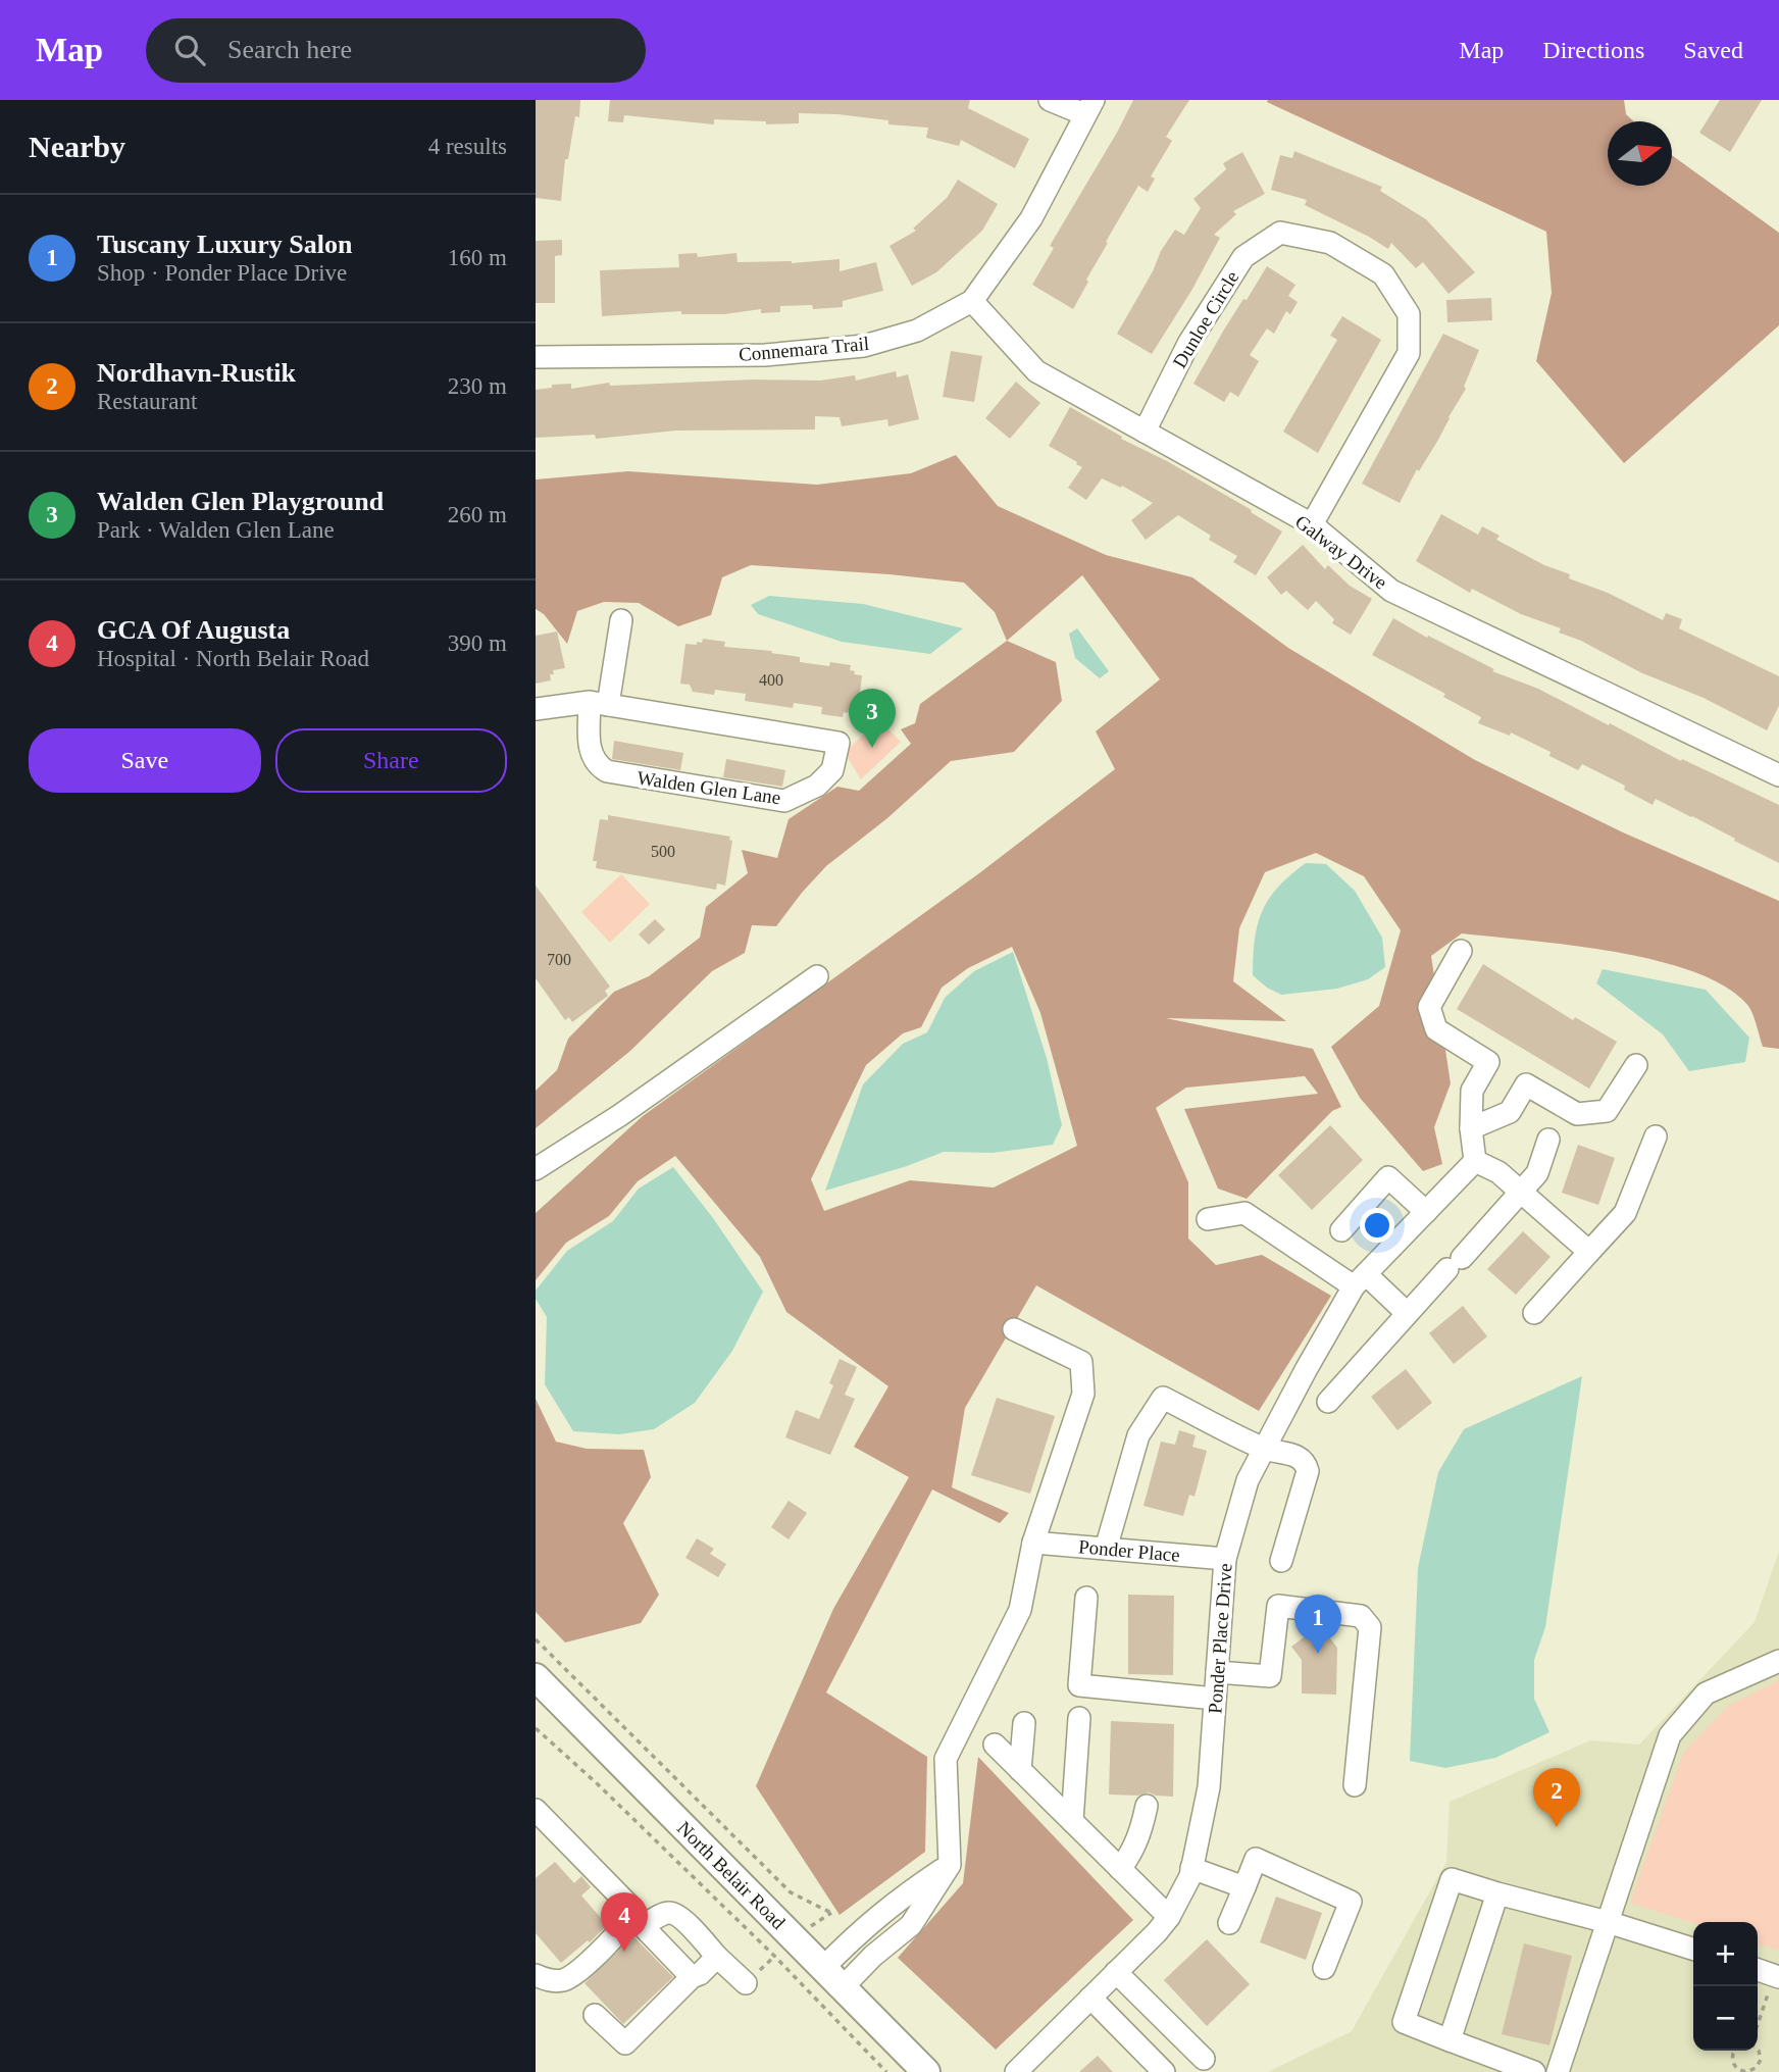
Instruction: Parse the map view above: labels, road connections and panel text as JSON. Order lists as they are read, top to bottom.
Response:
{
  "streets": {
    "main road": ["North Belair Road"],
    "street": [
      "Dunloe Circle",
      "Connemara Trail",
      "Galway Drive",
      "Walden Glen Lane",
      "Ponder Place",
      "Ponder Place Drive"
    ]
  },
  "crossings": [
    ["Dunloe Circle", "Galway Drive"],
    ["Connemara Trail", "Galway Drive"],
    ["Ponder Place", "Ponder Place Drive"]
  ],
  "house_numbers": ["400", "500", "700"],
  "north": "right",
  "page": {
    "header": "Map",
    "search": "Search here",
    "nav": ["Map", "Directions", "Saved"],
    "heading": ["Nearby", "4 results"],
    "list": [
      {
        "mark": "1",
        "name": "Tuscany Luxury Salon",
        "note": "Shop · Ponder Place Drive",
        "value": "160 m"
      },
      {
        "mark": "2",
        "name": "Nordhavn-Rustik",
        "note": "Restaurant",
        "value": "230 m"
      },
      {
        "mark": "3",
        "name": "Walden Glen Playground",
        "note": "Park · Walden Glen Lane",
        "value": "260 m"
      },
      {
        "mark": "4",
        "name": "GCA Of Augusta",
        "note": "Hospital · North Belair Road",
        "value": "390 m"
      }
    ],
    "pins": [
      "3",
      "1",
      "2",
      "4"
    ],
    "buttons": ["Save", "Share"],
    "map_buttons": ["+", "−"]
  }
}
